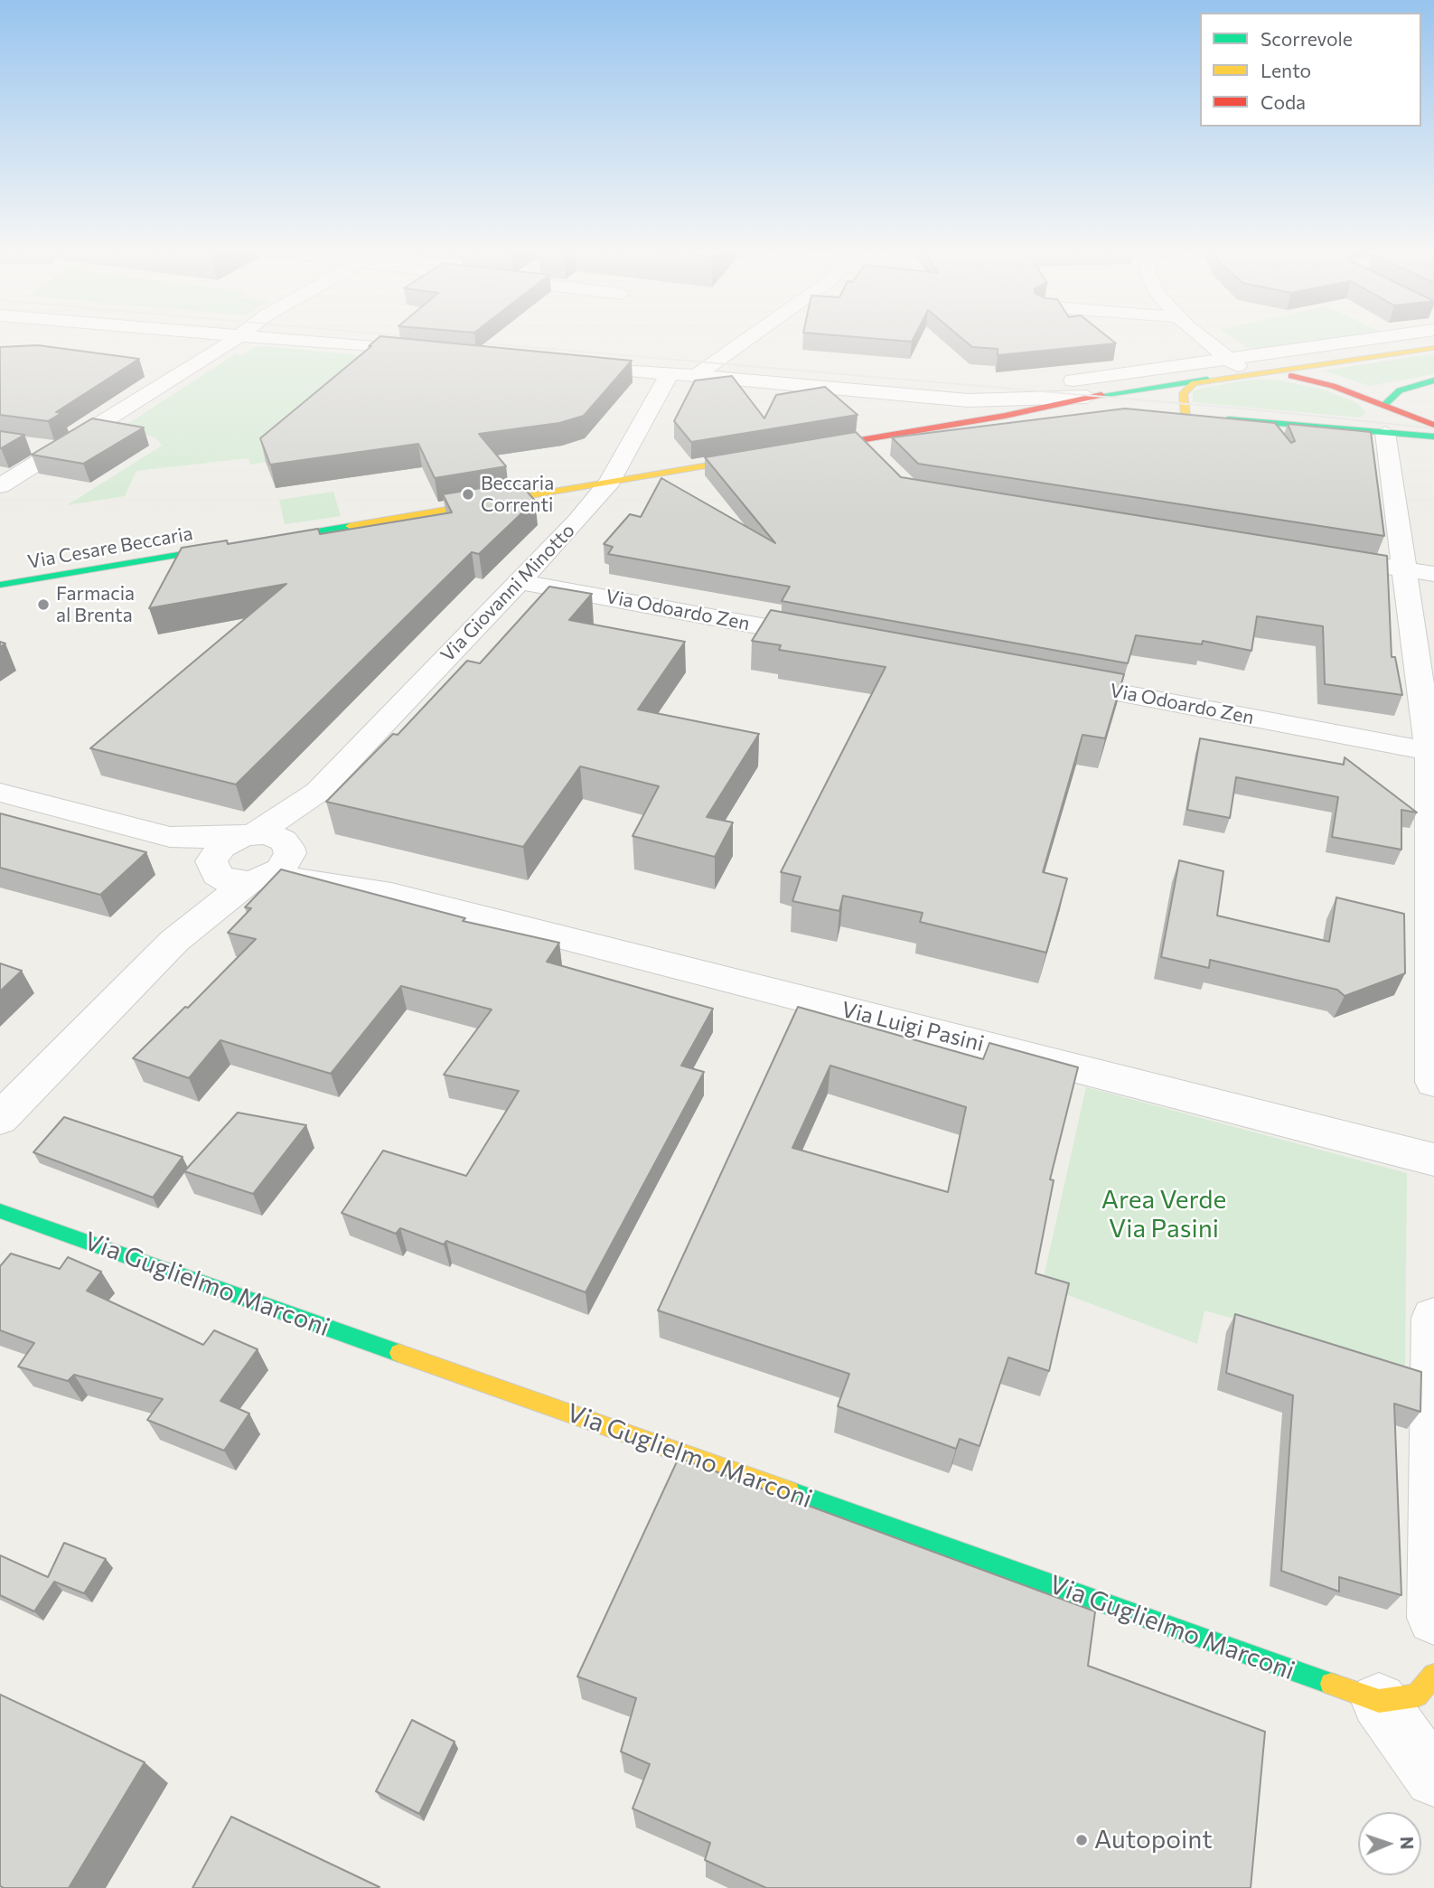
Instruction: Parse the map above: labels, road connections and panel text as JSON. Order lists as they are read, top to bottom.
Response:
{
  "streets": {
    "street": [
      "Via Cesare Beccaria",
      "Via Giovanni Minotto",
      "Via Odoardo Zen",
      "Via Luigi Pasini",
      "Via Guglielmo Marconi"
    ]
  },
  "crossings": [
    ["Via Cesare Beccaria", "Via Giovanni Minotto"],
    ["Via Giovanni Minotto", "Via Odoardo Zen"],
    ["Via Giovanni Minotto", "Via Luigi Pasini"]
  ],
  "parks": ["Area Verde Via Pasini"],
  "places": ["Beccaria Correnti", "Farmacia al Brenta", "Autopoint"],
  "legend": ["Scorrevole", "Lento", "Coda"],
  "north": "right"
}
